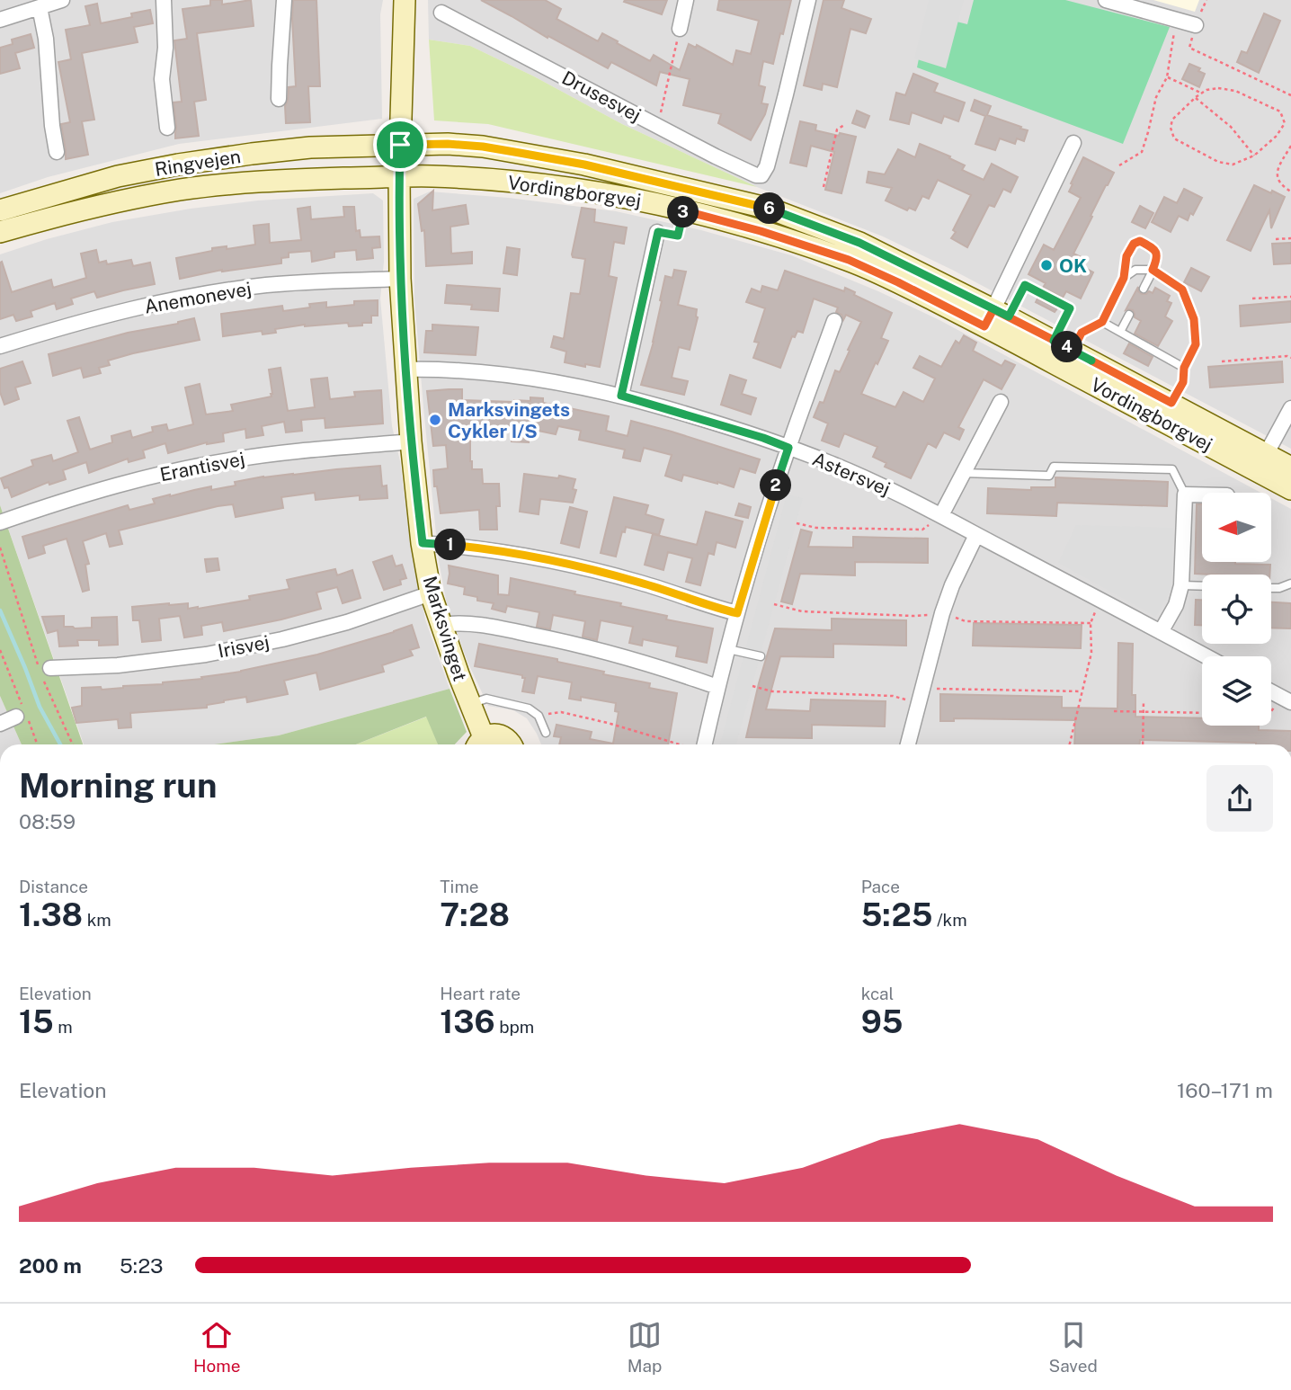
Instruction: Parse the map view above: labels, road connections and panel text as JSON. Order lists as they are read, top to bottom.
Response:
{
  "streets": {
    "main road": ["Ringvejen", "Vordingborgvej", "Marksvinget"],
    "street": [
      "Drusesvej",
      "Anemonevej",
      "Erantisvej",
      "Astersvej",
      "Irisvej"
    ]
  },
  "crossings": [
    ["Ringvejen", "Vordingborgvej"],
    ["Ringvejen", "Marksvinget"],
    ["Vordingborgvej", "Marksvinget"],
    ["Anemonevej", "Marksvinget"],
    ["Erantisvej", "Marksvinget"],
    ["Astersvej", "Marksvinget"],
    ["Marksvinget", "Irisvej"]
  ],
  "places": ["OK", "Marksvingets Cykler I/S"],
  "north": "left",
  "page": {
    "pins": [
      "6",
      "3",
      "4",
      "2",
      "1"
    ],
    "heading": ["Morning run", "08:59"],
    "stats": [
      ["Distance", "1.38 km"],
      ["Time", "7:28"],
      ["Pace", "5:25 /km"],
      ["Elevation", "15 m"],
      ["Heart rate", "136 bpm"],
      ["kcal", "95"]
    ],
    "chart": ["Elevation", "160–171 m"],
    "list": [
      {
        "name": "200 m",
        "note": "5:23"
      }
    ],
    "tabs": ["Home", "Map", "Saved"]
  }
}
